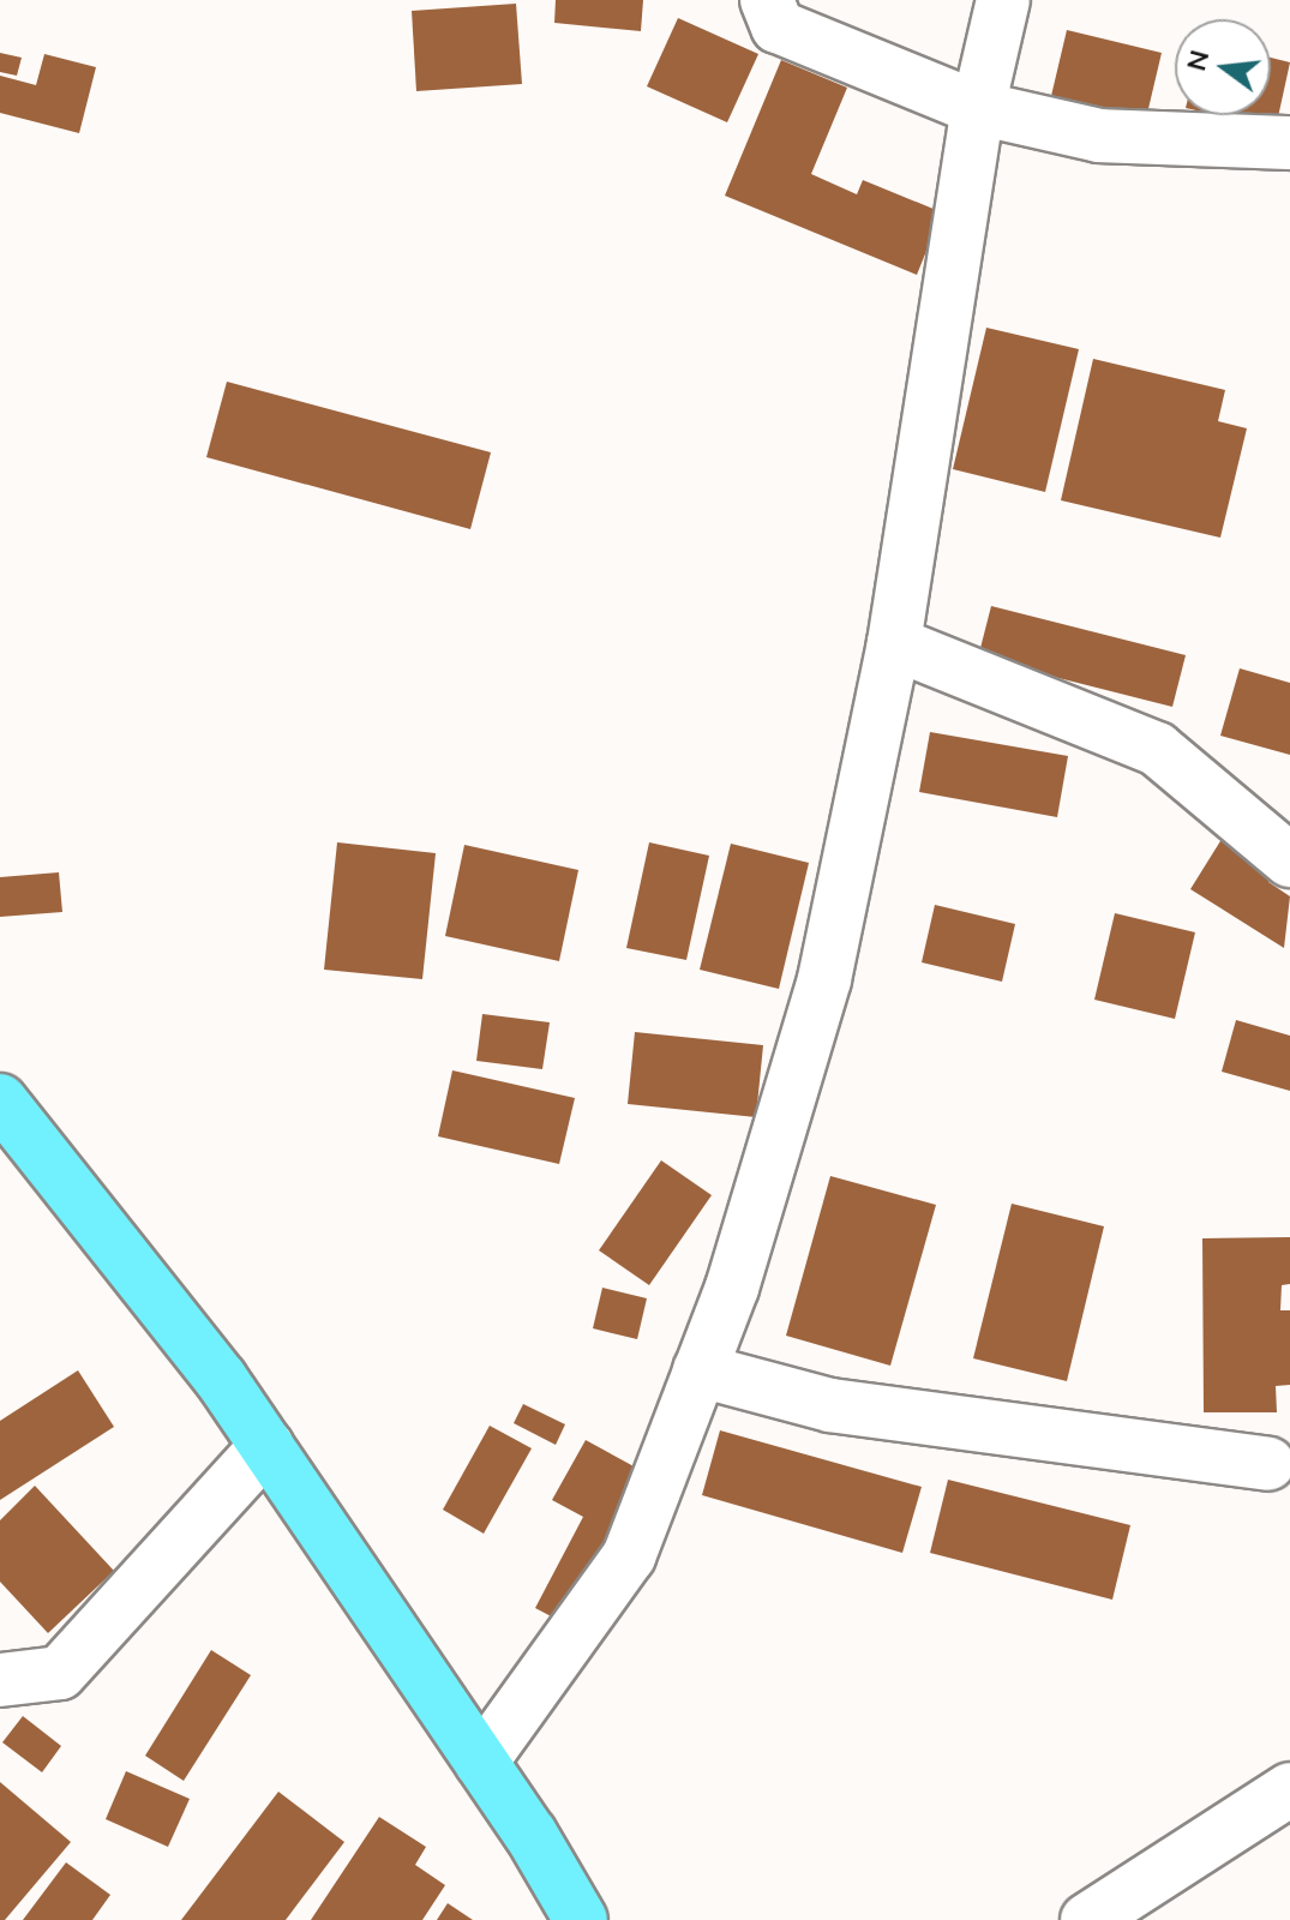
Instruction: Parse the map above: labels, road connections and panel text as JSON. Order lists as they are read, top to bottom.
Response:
{
  "north": "left"
}
